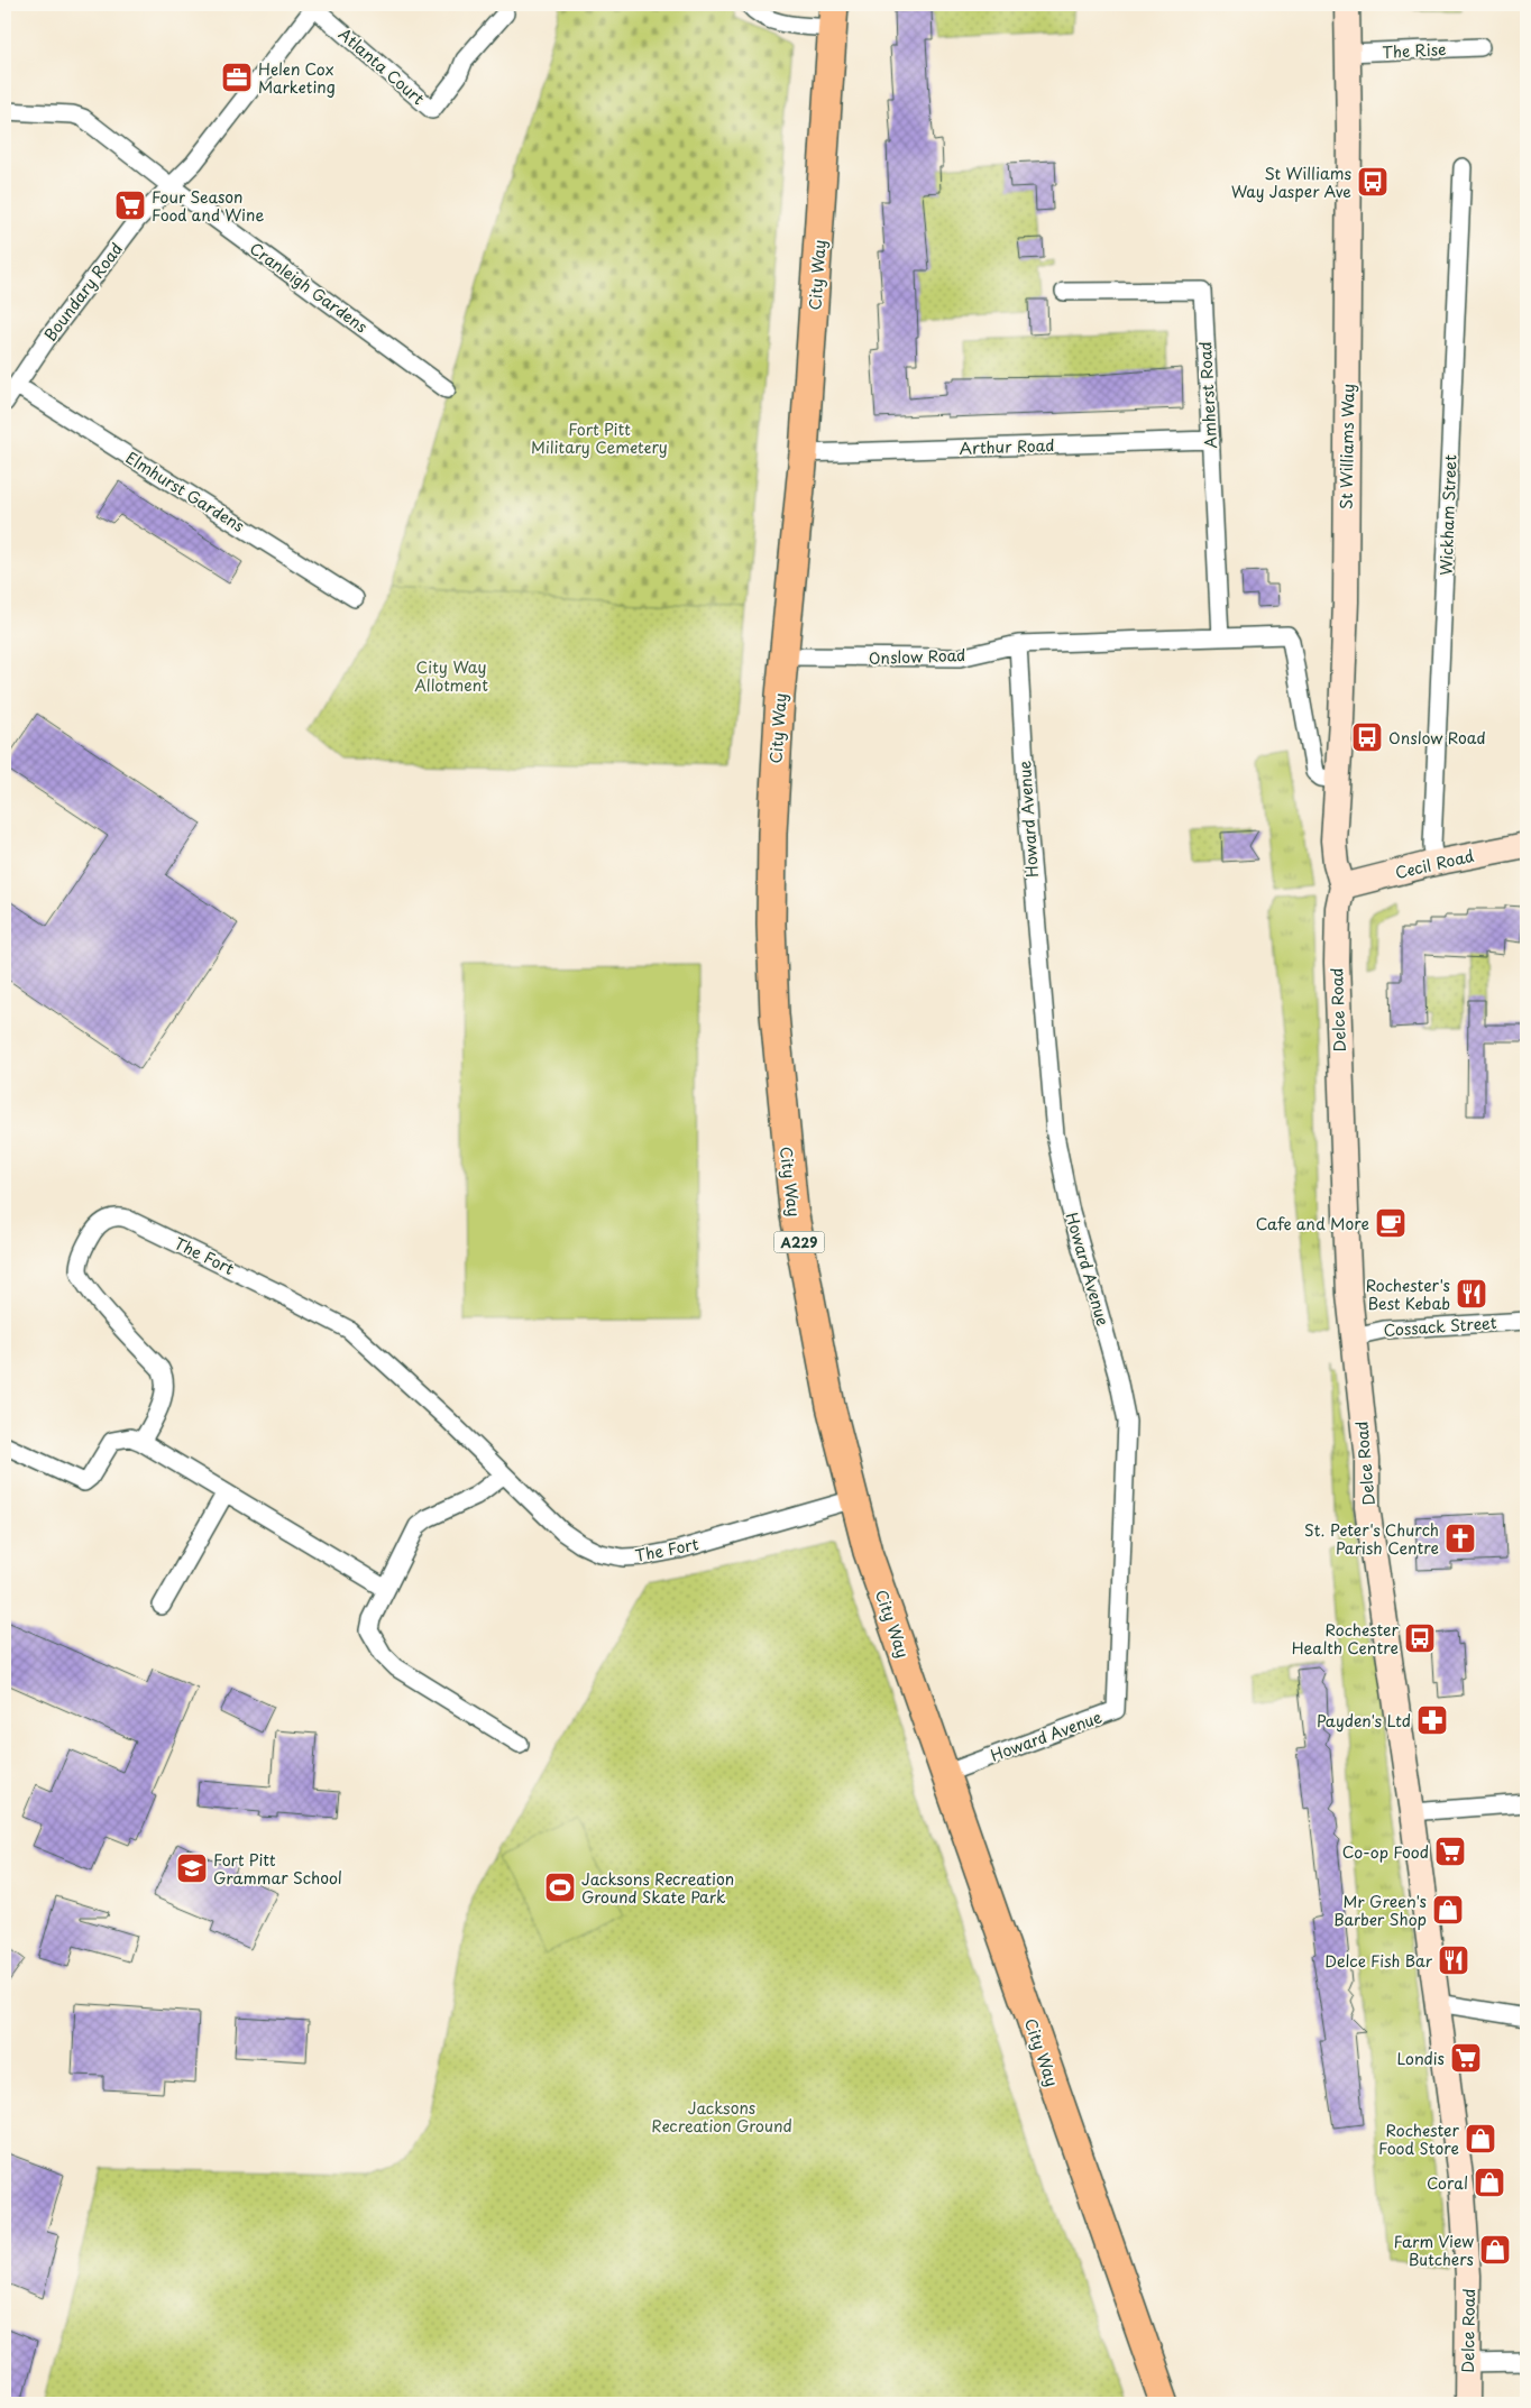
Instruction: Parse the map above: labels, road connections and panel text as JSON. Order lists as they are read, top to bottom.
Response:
{
  "streets": {
    "main road": ["City Way", "A229"],
    "street": [
      "The Rise",
      "Atlanta Court",
      "Cranleigh Gardens",
      "Boundary Road",
      "Amherst Road",
      "Arthur Road",
      "St Williams Way",
      "Elmhurst Gardens",
      "Wickham Street",
      "Onslow Road",
      "Howard Avenue",
      "Cecil Road",
      "Delce Road",
      "The Fort",
      "Cossack Street"
    ]
  },
  "crossings": [
    ["The Rise", "St Williams Way"],
    ["Atlanta Court", "Boundary Road"],
    ["City Way", "Arthur Road"],
    ["City Way", "Onslow Road"],
    ["City Way", "Howard Avenue"],
    ["City Way", "The Fort"],
    ["Cranleigh Gardens", "Boundary Road"],
    ["Boundary Road", "Elmhurst Gardens"],
    ["Amherst Road", "Arthur Road"],
    ["Amherst Road", "Onslow Road"],
    ["St Williams Way", "Onslow Road"],
    ["St Williams Way", "Cecil Road"],
    ["St Williams Way", "Delce Road"],
    ["Wickham Street", "Cecil Road"],
    ["Onslow Road", "Howard Avenue"],
    ["Cecil Road", "Delce Road"],
    ["Delce Road", "Cossack Street"]
  ],
  "parks": ["Fort Pitt Military Cemetery", "City Way Allotment", "Jacksons Recreation Ground"],
  "places": {
    "office": ["Helen Cox Marketing"],
    "bus stop": ["St Williams Way Jasper Ave", "Onslow Road", "Rochester Health Centre"],
    "supermarket": ["Four Season Food and Wine", "Co-op Food", "Londis"],
    "cafe": ["Cafe and More"],
    "restaurant": ["Rochester's Best Kebab", "Delce Fish Bar"],
    "church": ["St. Peter's Church Parish Centre"],
    "pharmacy": ["Payden's Ltd"],
    "school or university": ["Fort Pitt Grammar School"],
    "sports": ["Jacksons Recreation Ground Skate Park"],
    "shop": [
      "Mr Green's Barber Shop",
      "Rochester Food Store",
      "Coral",
      "Farm View Butchers"
    ]
  }
}
